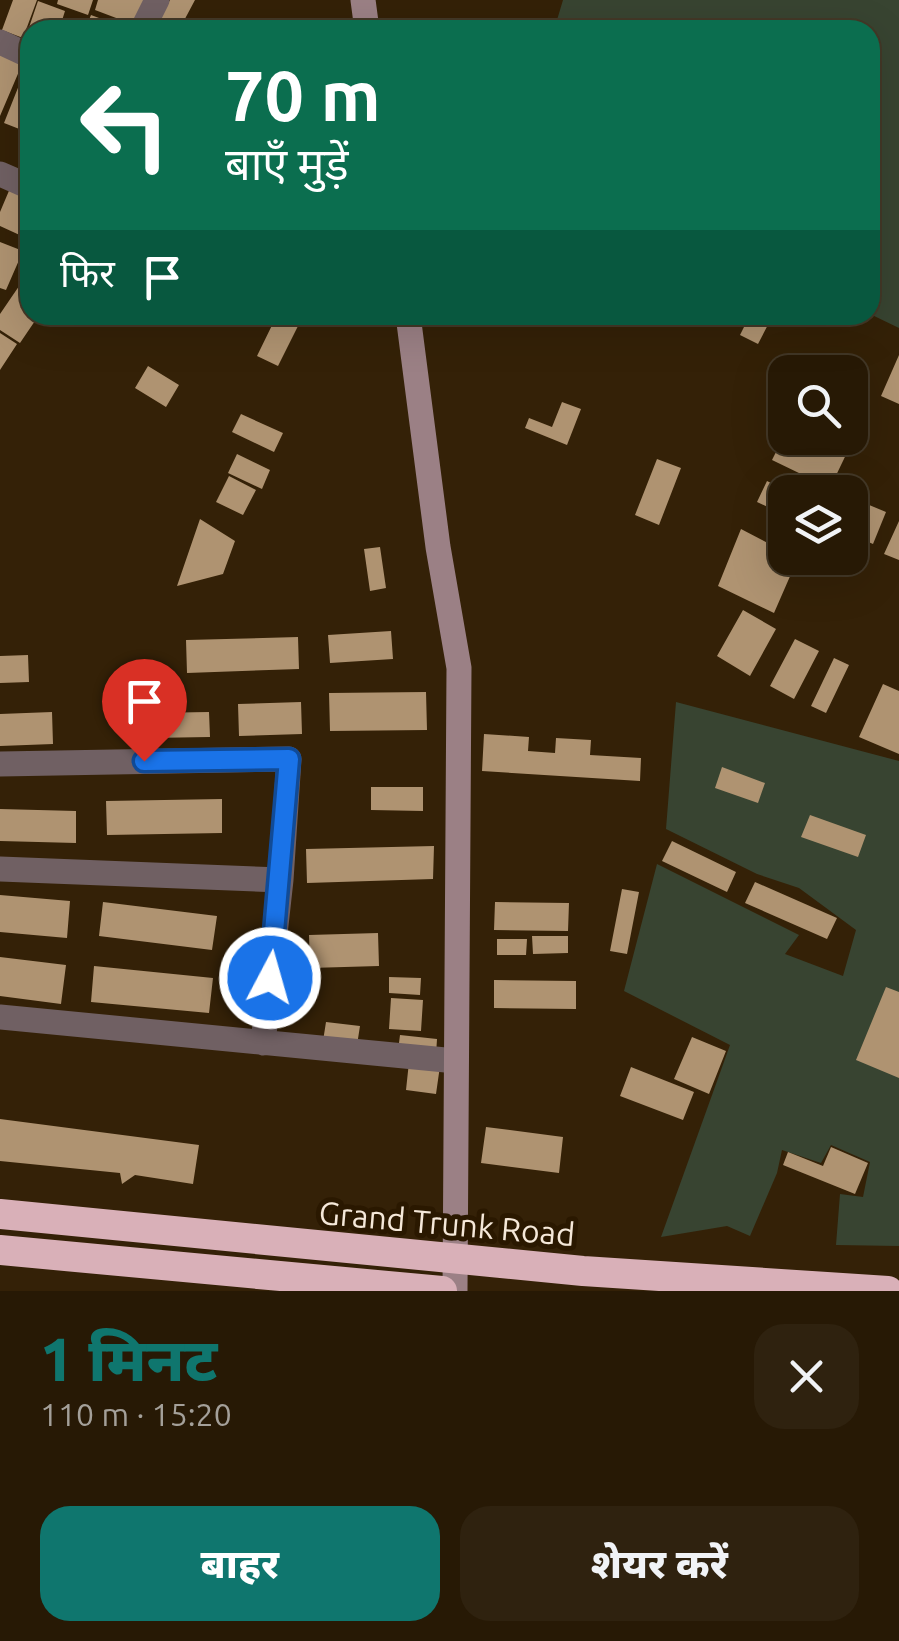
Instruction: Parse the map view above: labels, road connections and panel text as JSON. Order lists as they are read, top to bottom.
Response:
{
  "streets": {
    "highway": ["Grand Trunk Road"]
  },
  "page": {
    "turn": ["70 m", "बाएँ मुड़ें"],
    "then": "फिर",
    "heading": ["1 मिनट", "110 m · 15:20"],
    "buttons": ["बाहर", "शेयर करें"]
  }
}
